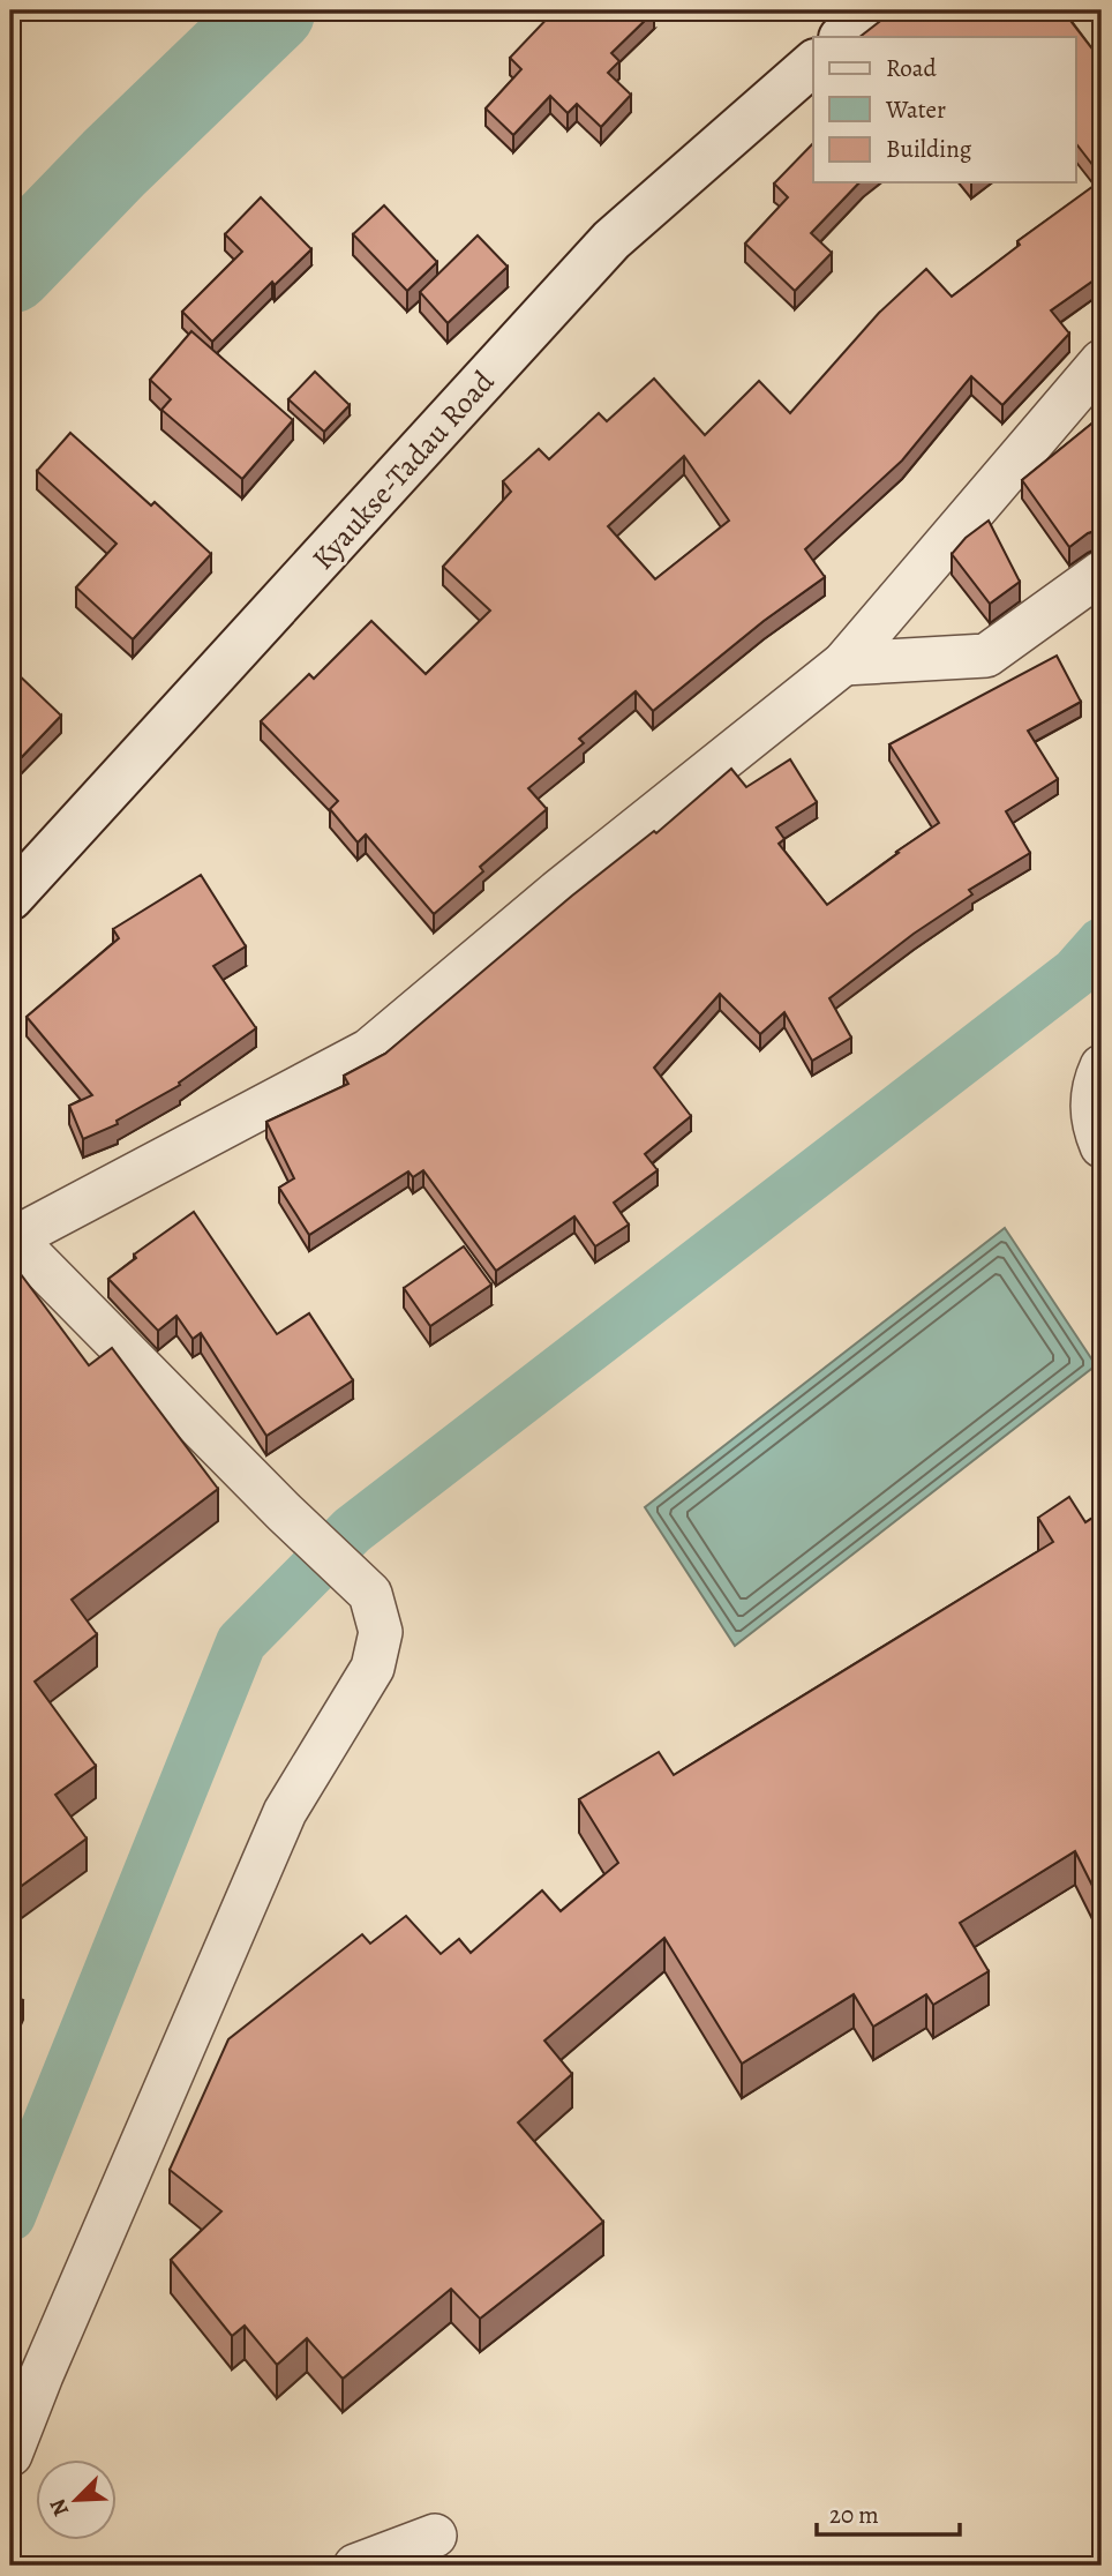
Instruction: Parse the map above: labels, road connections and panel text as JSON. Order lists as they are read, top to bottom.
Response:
{
  "streets": {
    "main road": ["Kyaukse-Tadau Road"]
  },
  "legend": ["Road", "Water", "Building"],
  "scale_bar": "20 m",
  "north": "bottom left"
}
